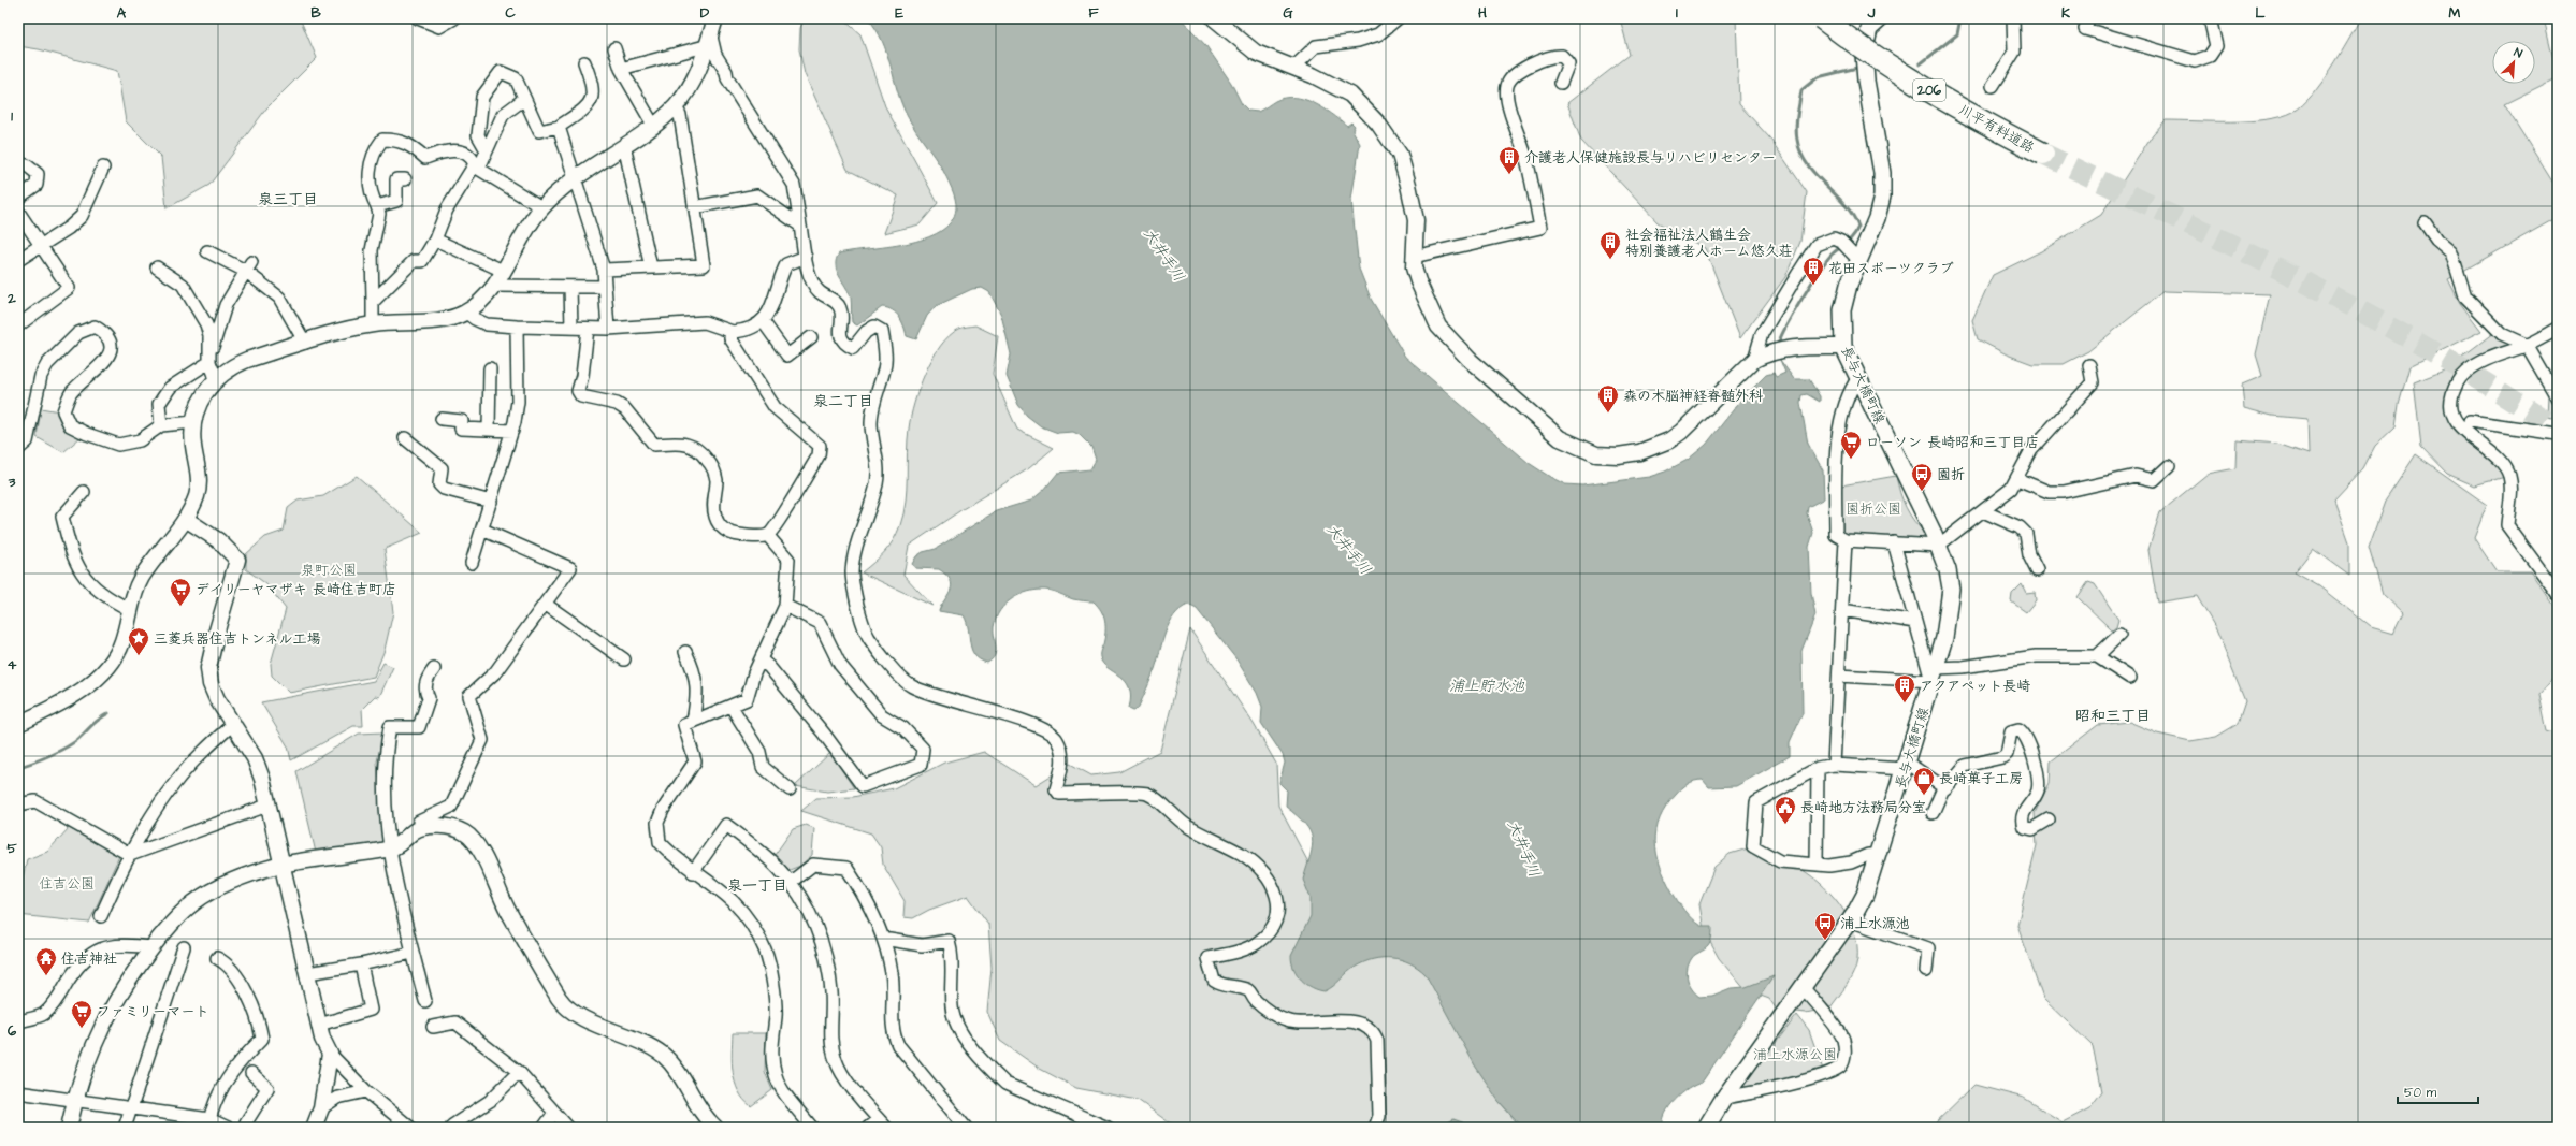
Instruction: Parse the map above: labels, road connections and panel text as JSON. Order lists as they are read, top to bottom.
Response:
{
  "streets": {
    "highway": ["206", "川平有料道路"],
    "main road": ["長与大橋町線"]
  },
  "districts": [
    "泉三丁目",
    "泉二丁目",
    "昭和三丁目",
    "泉一丁目"
  ],
  "water": ["大井手川", "浦上貯水池"],
  "parks": [
    "園折公園",
    "泉町公園",
    "住吉公園",
    "浦上水源公園"
  ],
  "places": {
    "building": [
      "介護老人保健施設長与リハビリセンター",
      "社会福祉法人鶴生会 特別養護老人ホーム悠久荘",
      "花田スポーツクラブ",
      "森の木脳神経脊髄外科",
      "アクアペット長崎"
    ],
    "supermarket": ["ローソン 長崎昭和三丁目店", "デイリーヤマザキ 長崎住吉町店", "ファミリーマート"],
    "bus stop": ["園折", "浦上水源池"],
    "place": ["三菱兵器住吉トンネル工場"],
    "shop": ["長崎菓子工房"],
    "public building": ["長崎地方法務局分室"],
    "temple": ["住吉神社"]
  },
  "scale_bar": "50 m",
  "north": "top right",
  "grid": {
    "columns": [
      "A",
      "B",
      "C",
      "D",
      "E",
      "F",
      "G",
      "H",
      "I",
      "J",
      "K",
      "L",
      "M"
    ],
    "rows": [
      "1",
      "2",
      "3",
      "4",
      "5",
      "6"
    ]
  }
}
